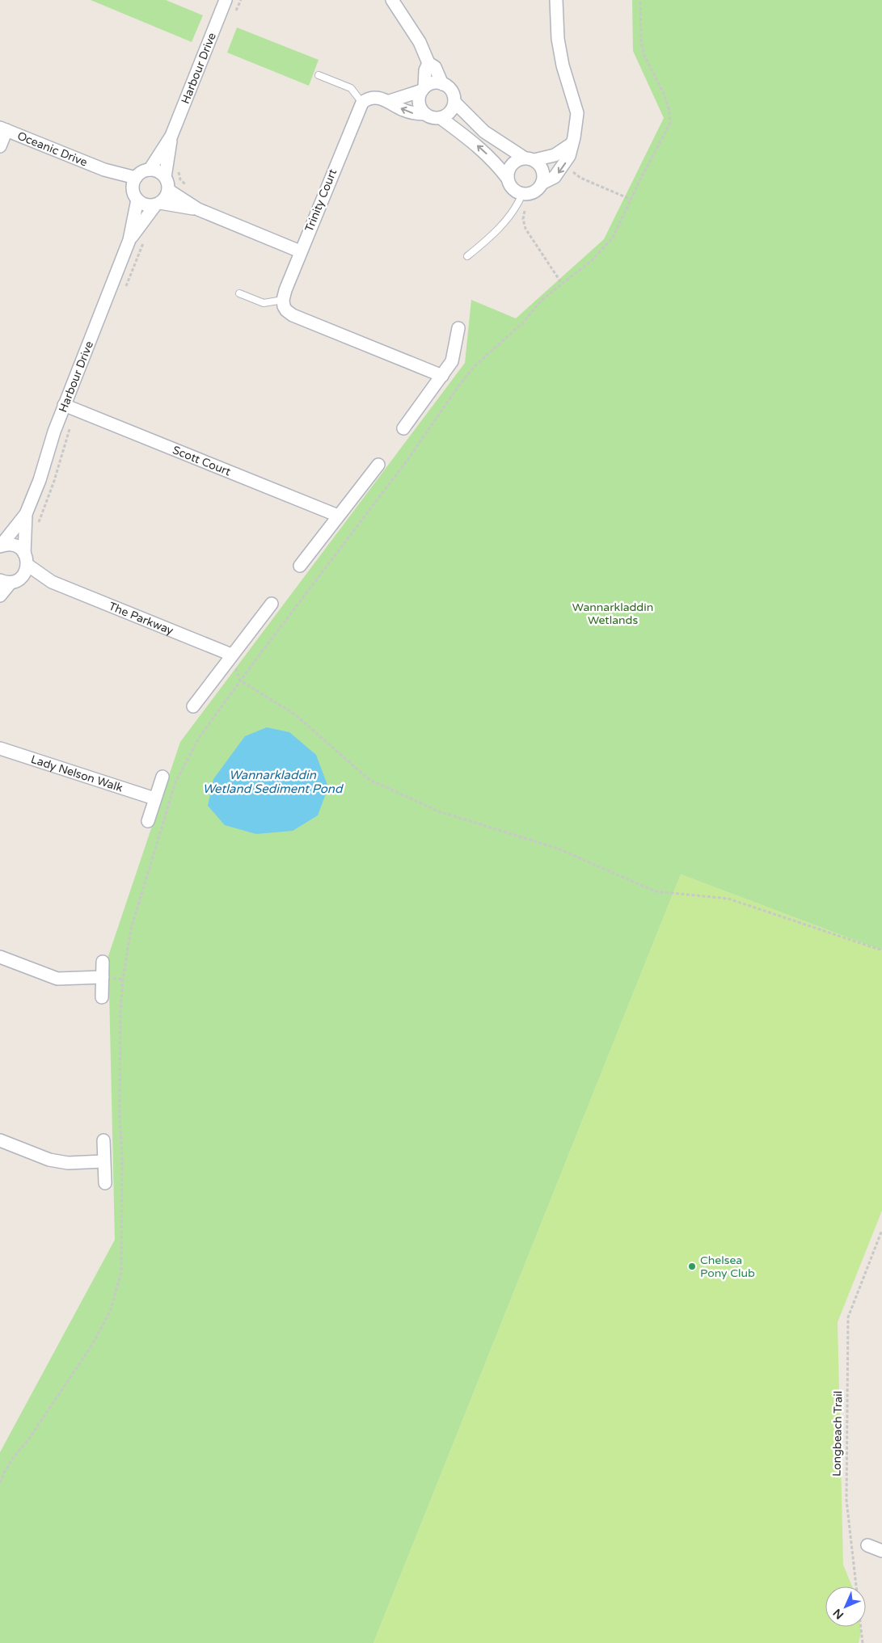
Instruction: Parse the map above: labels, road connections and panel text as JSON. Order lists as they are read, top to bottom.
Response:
{
  "streets": {
    "street": [
      "Harbour Drive",
      "Oceanic Drive",
      "Trinity Court",
      "Scott Court",
      "The Parkway",
      "Lady Nelson Walk"
    ],
    "path": ["Longbeach Trail"]
  },
  "crossings": [
    ["Harbour Drive", "Oceanic Drive"],
    ["Harbour Drive", "Scott Court"],
    ["Harbour Drive", "The Parkway"]
  ],
  "water": ["Wannarkladdin Wetland Sediment Pond"],
  "parks": ["Wannarkladdin Wetlands"],
  "places": ["Chelsea Pony Club"],
  "north": "bottom left"
}
